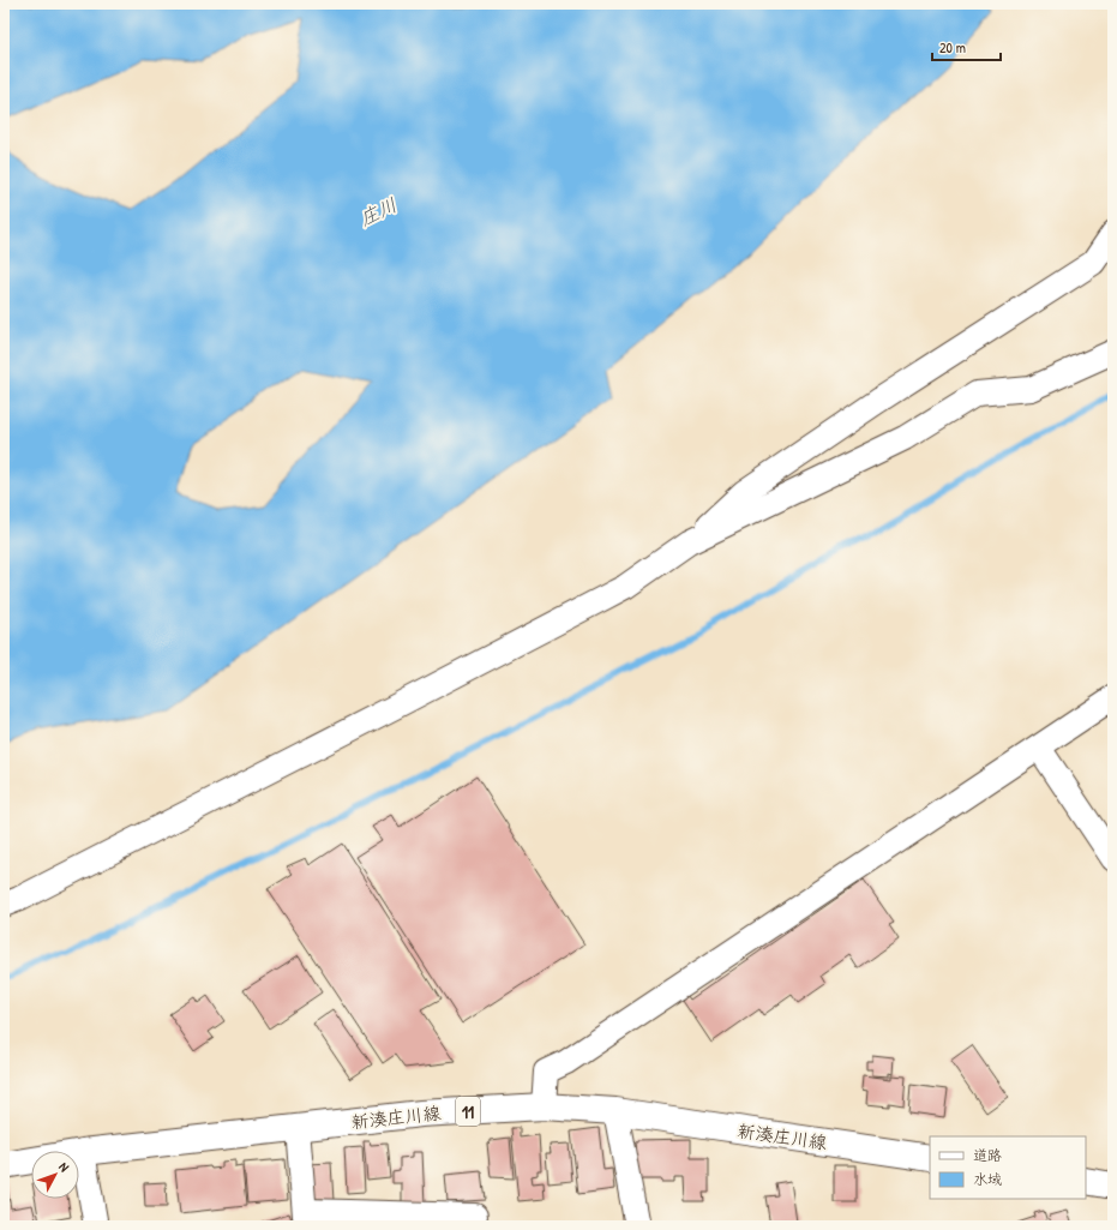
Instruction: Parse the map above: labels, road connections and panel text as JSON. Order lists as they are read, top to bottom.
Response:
{
  "streets": {
    "main road": ["11", "新湊庄川線"]
  },
  "water": ["庄川"],
  "legend": ["道路", "水域"],
  "scale_bar": "20 m",
  "north": "top right"
}
